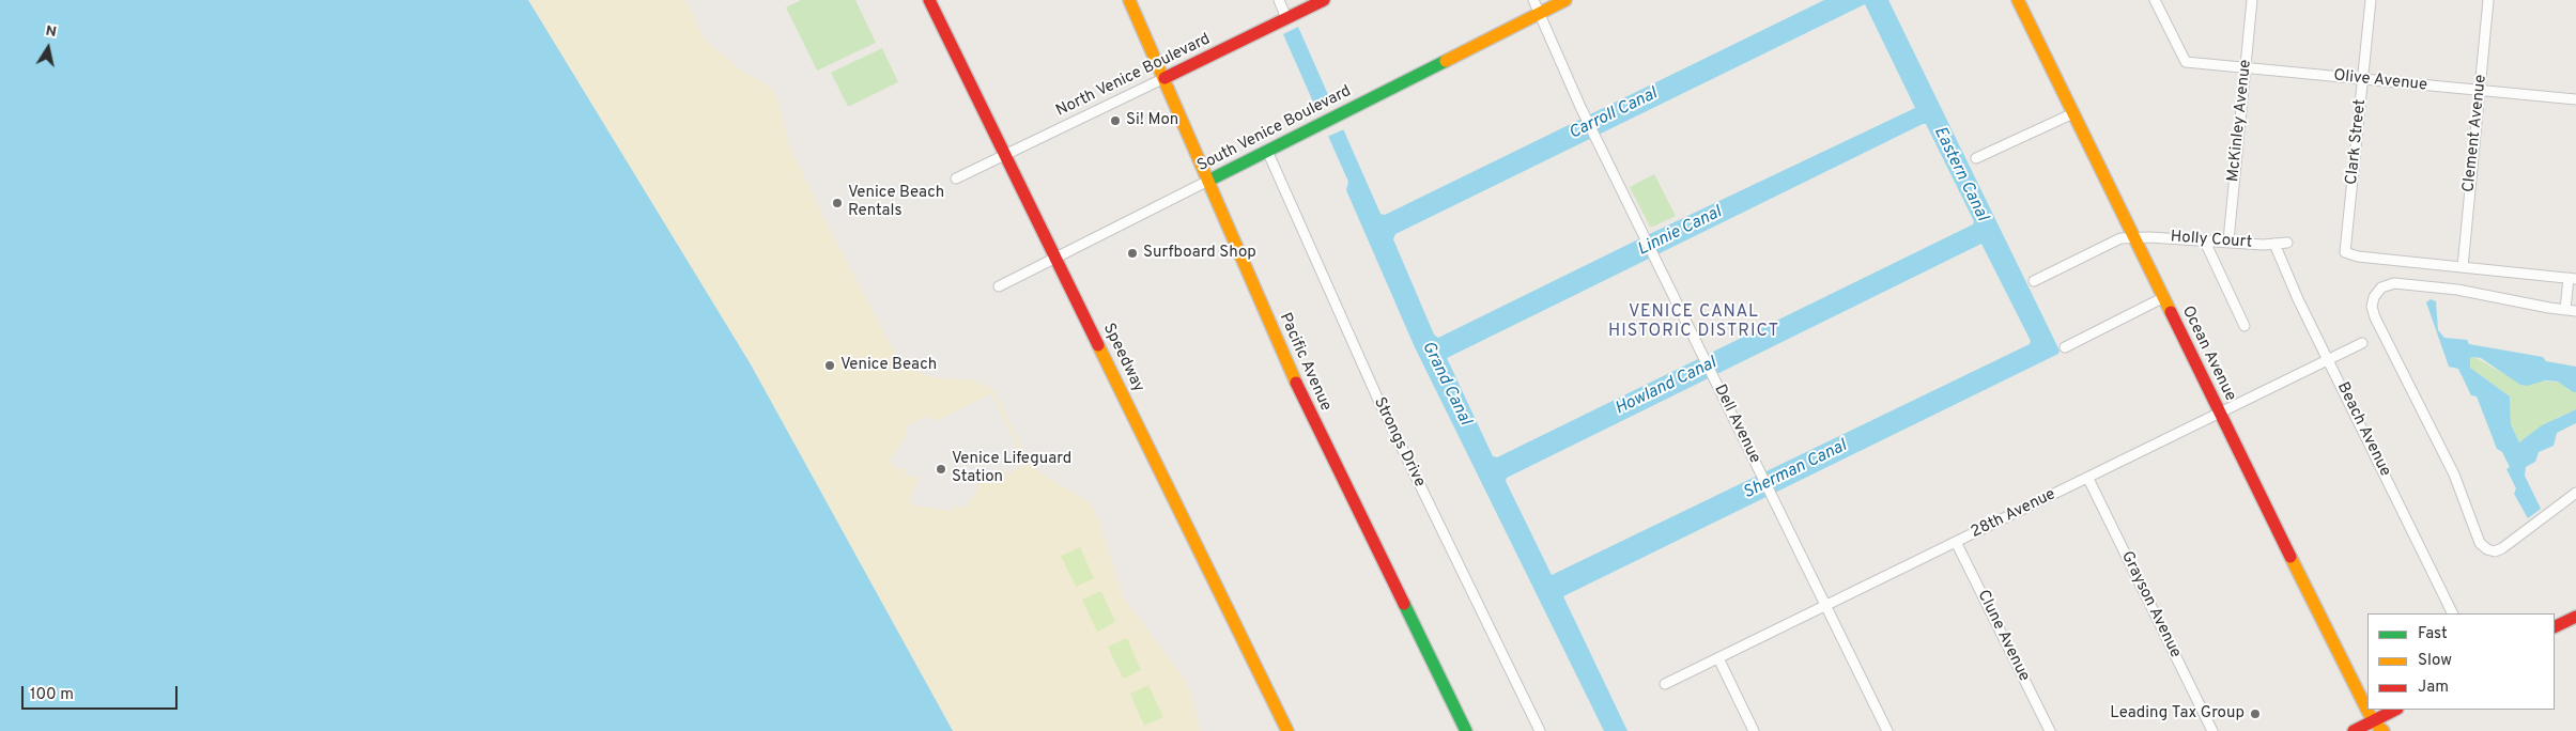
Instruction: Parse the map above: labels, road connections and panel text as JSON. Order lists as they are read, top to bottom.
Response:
{
  "streets": {
    "street": [
      "North Venice Boulevard",
      "Olive Avenue",
      "McKinley Avenue",
      "South Venice Boulevard",
      "Clement Avenue",
      "Clark Street",
      "Holly Court",
      "Ocean Avenue",
      "Speedway",
      "Pacific Avenue",
      "Dell Avenue",
      "Beach Avenue",
      "Strongs Drive",
      "28th Avenue",
      "Grayson Avenue",
      "Clune Avenue"
    ]
  },
  "crossings": [
    ["North Venice Boulevard", "Speedway"],
    ["North Venice Boulevard", "Pacific Avenue"],
    ["Olive Avenue", "McKinley Avenue"],
    ["Olive Avenue", "Clement Avenue"],
    ["Olive Avenue", "Clark Street"],
    ["McKinley Avenue", "Holly Court"],
    ["South Venice Boulevard", "Speedway"],
    ["South Venice Boulevard", "Pacific Avenue"],
    ["South Venice Boulevard", "Dell Avenue"],
    ["South Venice Boulevard", "Strongs Drive"],
    ["Clement Avenue", "Clark Street"],
    ["Holly Court", "Ocean Avenue"],
    ["Holly Court", "Beach Avenue"],
    ["Ocean Avenue", "28th Avenue"],
    ["Dell Avenue", "28th Avenue"],
    ["Beach Avenue", "28th Avenue"],
    ["28th Avenue", "Grayson Avenue"],
    ["28th Avenue", "Clune Avenue"]
  ],
  "districts": ["VENICE CANAL HISTORIC DISTRICT"],
  "water": [
    "Carroll Canal",
    "Eastern Canal",
    "Linnie Canal",
    "Grand Canal",
    "Howland Canal",
    "Sherman Canal"
  ],
  "places": [
    "Si! Mon",
    "Venice Beach Rentals",
    "Surfboard Shop",
    "Venice Beach",
    "Venice Lifeguard Station",
    "Leading Tax Group"
  ],
  "legend": ["Fast", "Slow", "Jam"],
  "scale_bar": "100 m",
  "north": "top"
}
